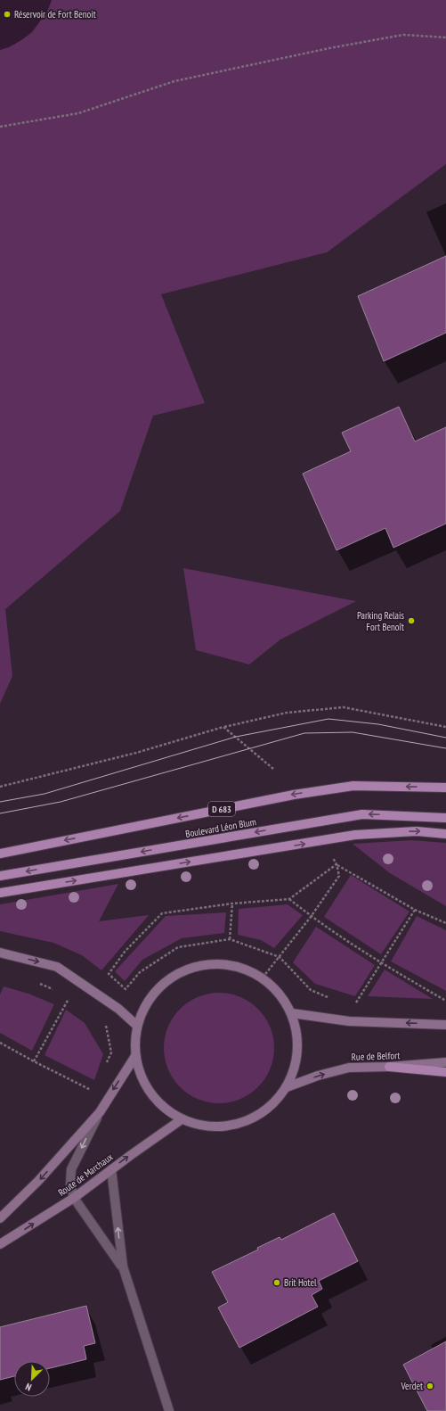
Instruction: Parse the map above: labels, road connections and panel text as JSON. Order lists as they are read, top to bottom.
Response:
{
  "streets": {
    "main road": [
      "D 683",
      "Boulevard Léon Blum",
      "Rue de Belfort",
      "Route de Marchaux"
    ]
  },
  "places": [
    "Réservoir de Fort Benoit",
    "Parking Relais Fort Benoît",
    "Brit Hotel",
    "Verdet"
  ],
  "north": "bottom left"
}
